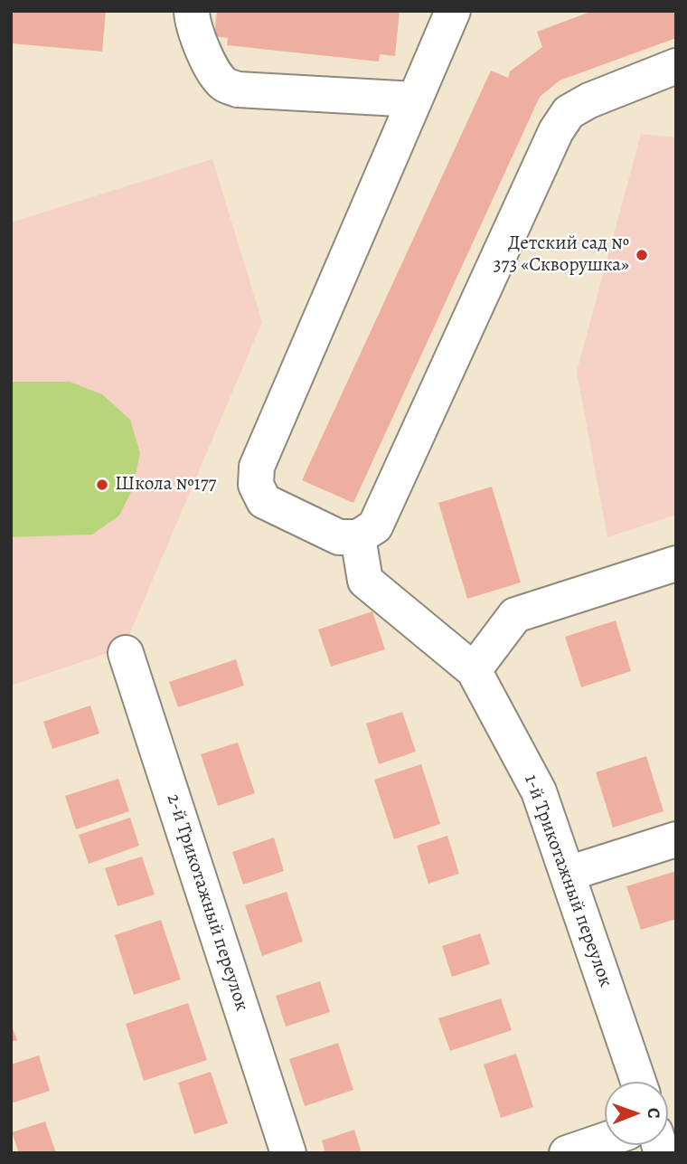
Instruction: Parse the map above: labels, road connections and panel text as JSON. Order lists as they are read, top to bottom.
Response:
{
  "streets": {
    "street": ["1-й Трикотажный переулок", "2-й Трикотажный переулок"]
  },
  "places": ["Детский сад № 373 «Скворушка»", "Школа №177"],
  "north": "right"
}
